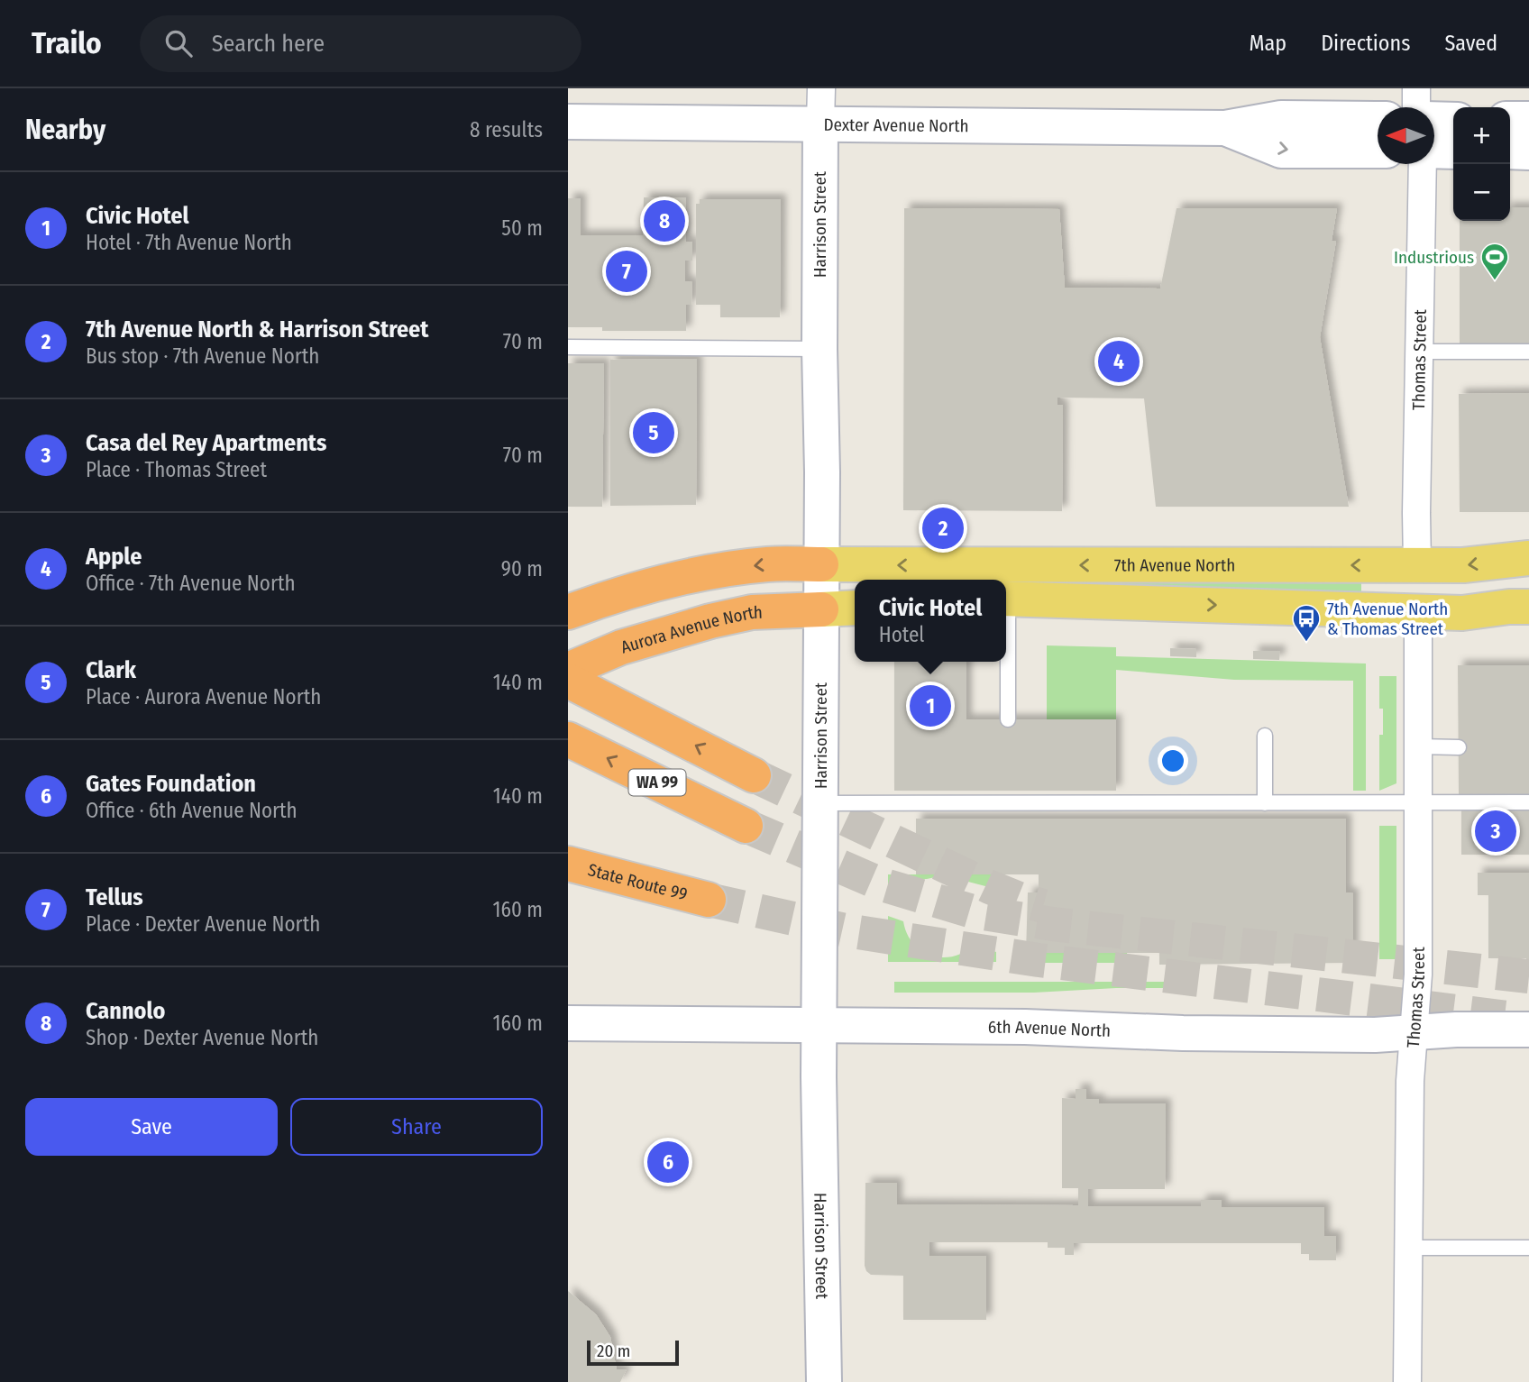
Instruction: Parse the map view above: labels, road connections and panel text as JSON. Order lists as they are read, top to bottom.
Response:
{
  "streets": {
    "highway": ["Aurora Avenue North", "WA 99", "State Route 99"],
    "main road": [
      "Dexter Avenue North",
      "Harrison Street",
      "7th Avenue North",
      "6th Avenue North"
    ],
    "street": ["Thomas Street"]
  },
  "crossings": [
    ["Dexter Avenue North", "Harrison Street"],
    ["Harrison Street", "7th Avenue North"],
    ["Harrison Street", "Aurora Avenue North"],
    ["Harrison Street", "6th Avenue North"],
    ["Thomas Street", "7th Avenue North"],
    ["Thomas Street", "6th Avenue North"]
  ],
  "places": {
    "sports": ["Industrious"],
    "bus stop": ["7th Avenue North & Thomas Street"]
  },
  "scale_bar": "20 m",
  "north": "left",
  "page": {
    "header": "Trailo",
    "search": "Search here",
    "nav": ["Map", "Directions", "Saved"],
    "heading": ["Nearby", "8 results"],
    "map_buttons": ["+", "−"],
    "list": [
      {
        "mark": "1",
        "name": "Civic Hotel",
        "note": "Hotel · 7th Avenue North",
        "value": "50 m"
      },
      {
        "mark": "2",
        "name": "7th Avenue North & Harrison Street",
        "note": "Bus stop · 7th Avenue North",
        "value": "70 m"
      },
      {
        "mark": "3",
        "name": "Casa del Rey Apartments",
        "note": "Place · Thomas Street",
        "value": "70 m"
      },
      {
        "mark": "4",
        "name": "Apple",
        "note": "Office · 7th Avenue North",
        "value": "90 m"
      },
      {
        "mark": "5",
        "name": "Clark",
        "note": "Place · Aurora Avenue North",
        "value": "140 m"
      },
      {
        "mark": "6",
        "name": "Gates Foundation",
        "note": "Office · 6th Avenue North",
        "value": "140 m"
      },
      {
        "mark": "7",
        "name": "Tellus",
        "note": "Place · Dexter Avenue North",
        "value": "160 m"
      },
      {
        "mark": "8",
        "name": "Cannolo",
        "note": "Shop · Dexter Avenue North",
        "value": "160 m"
      }
    ],
    "pins": [
      "8",
      "7",
      "4",
      "5",
      "2",
      "1",
      "3",
      "6"
    ],
    "popup": ["Civic Hotel", "Hotel"],
    "buttons": ["Save", "Share"],
    "scale": "20 m"
  }
}
